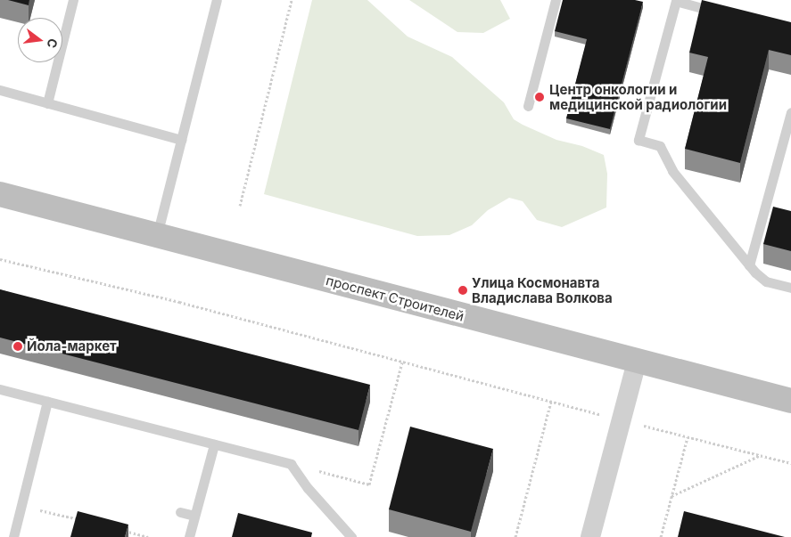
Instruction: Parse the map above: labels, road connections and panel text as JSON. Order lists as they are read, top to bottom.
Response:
{
  "streets": {
    "main road": ["проспект Строителей"]
  },
  "places": ["Центр онкологии и медицинской радиологии", "Улица Космонавта Владислава Волкова", "Йола-маркет"],
  "north": "right"
}
